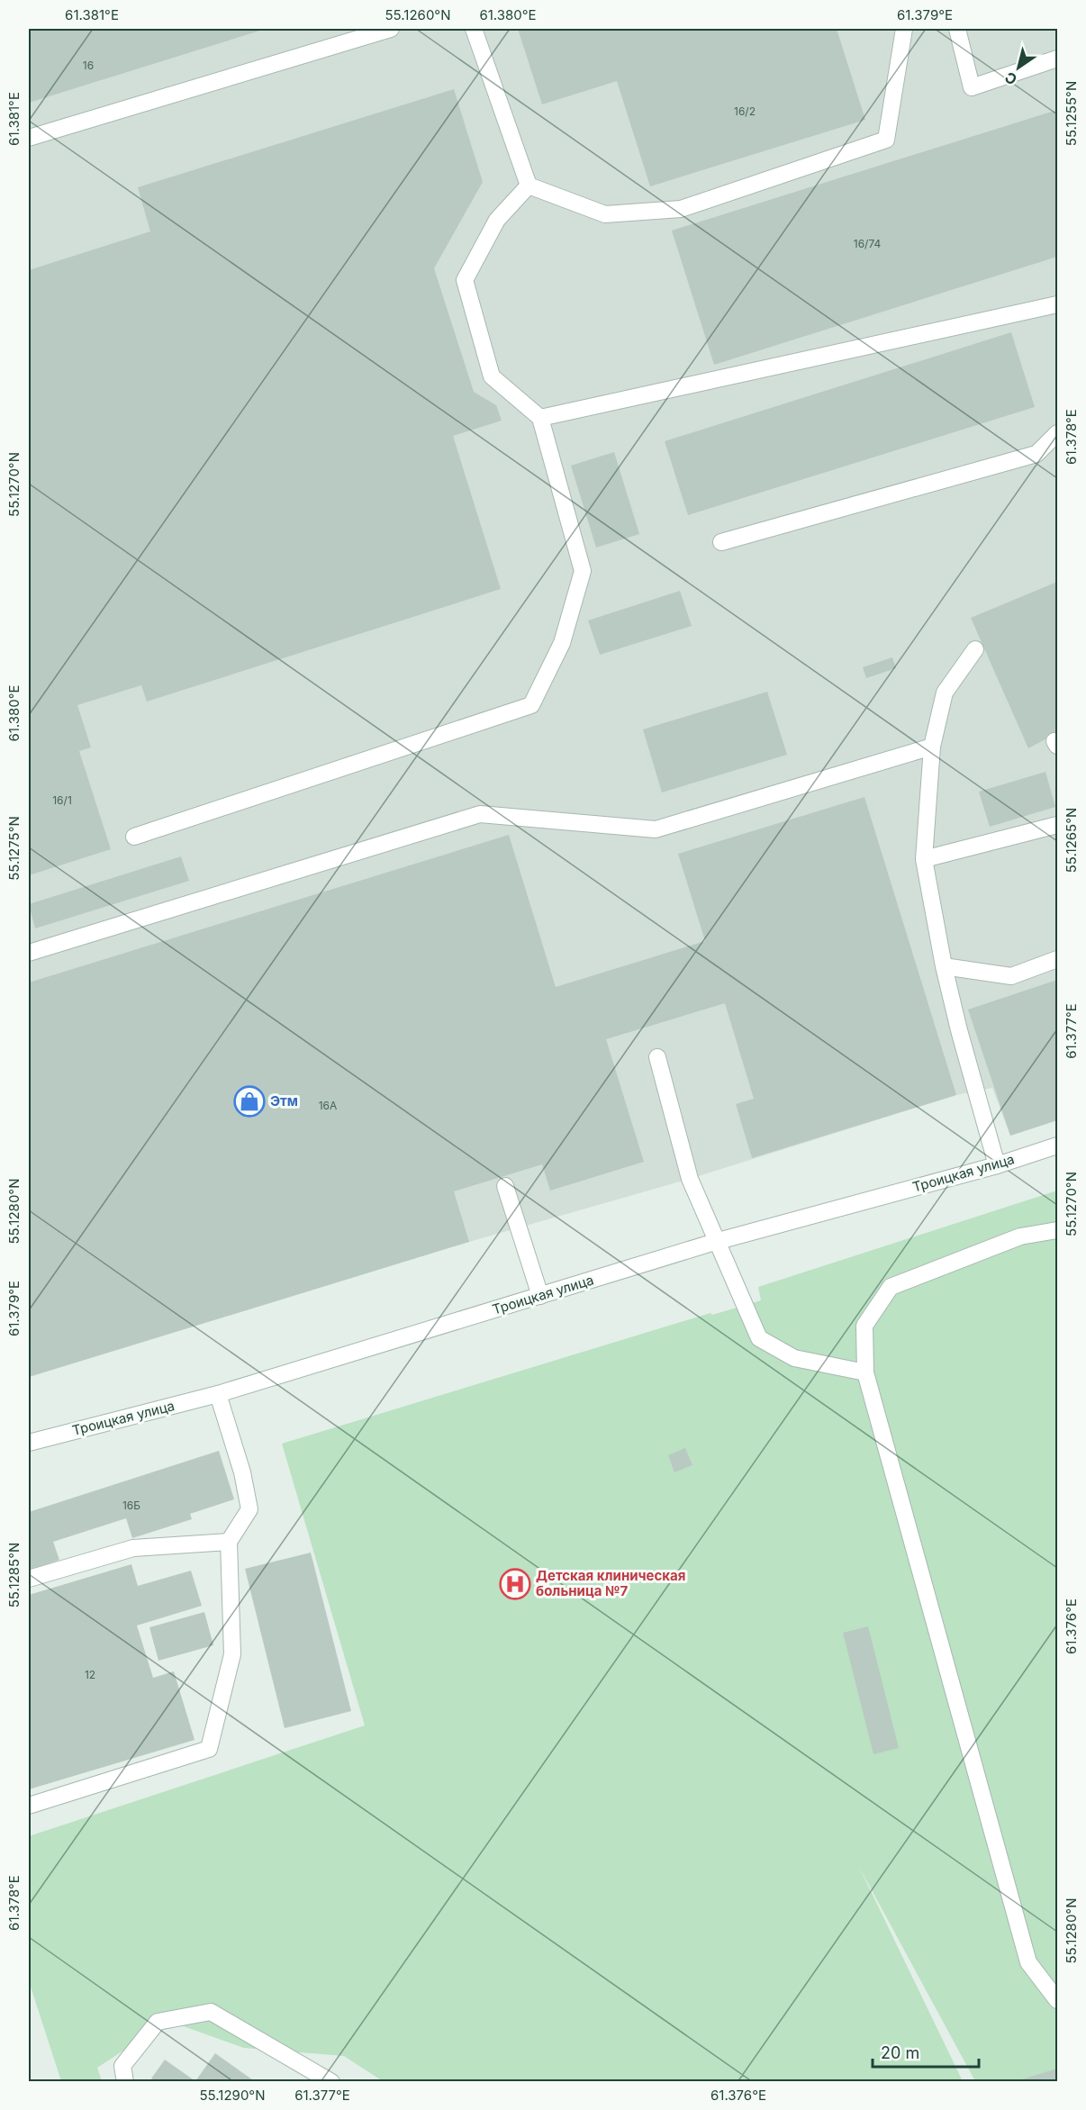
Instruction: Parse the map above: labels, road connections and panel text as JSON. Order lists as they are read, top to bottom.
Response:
{
  "streets": {
    "street": ["Троицкая улица"]
  },
  "places": {
    "shop": ["Этм"],
    "hospital": ["Детская клиническая больница №7"]
  },
  "house_numbers": [
    "16",
    "16/2",
    "16/74",
    "16/1",
    "16А",
    "16Б",
    "12"
  ],
  "scale_bar": "20 m",
  "north": "bottom left",
  "coordinates": [
    "61.381°E",
    "55.1260°N",
    "61.380°E",
    "61.379°E",
    "55.1255°N",
    "61.378°E",
    "55.1270°N",
    "55.1265°N",
    "55.1275°N",
    "61.377°E",
    "55.1280°N",
    "55.1285°N",
    "61.376°E",
    "55.1290°N"
  ]
}
